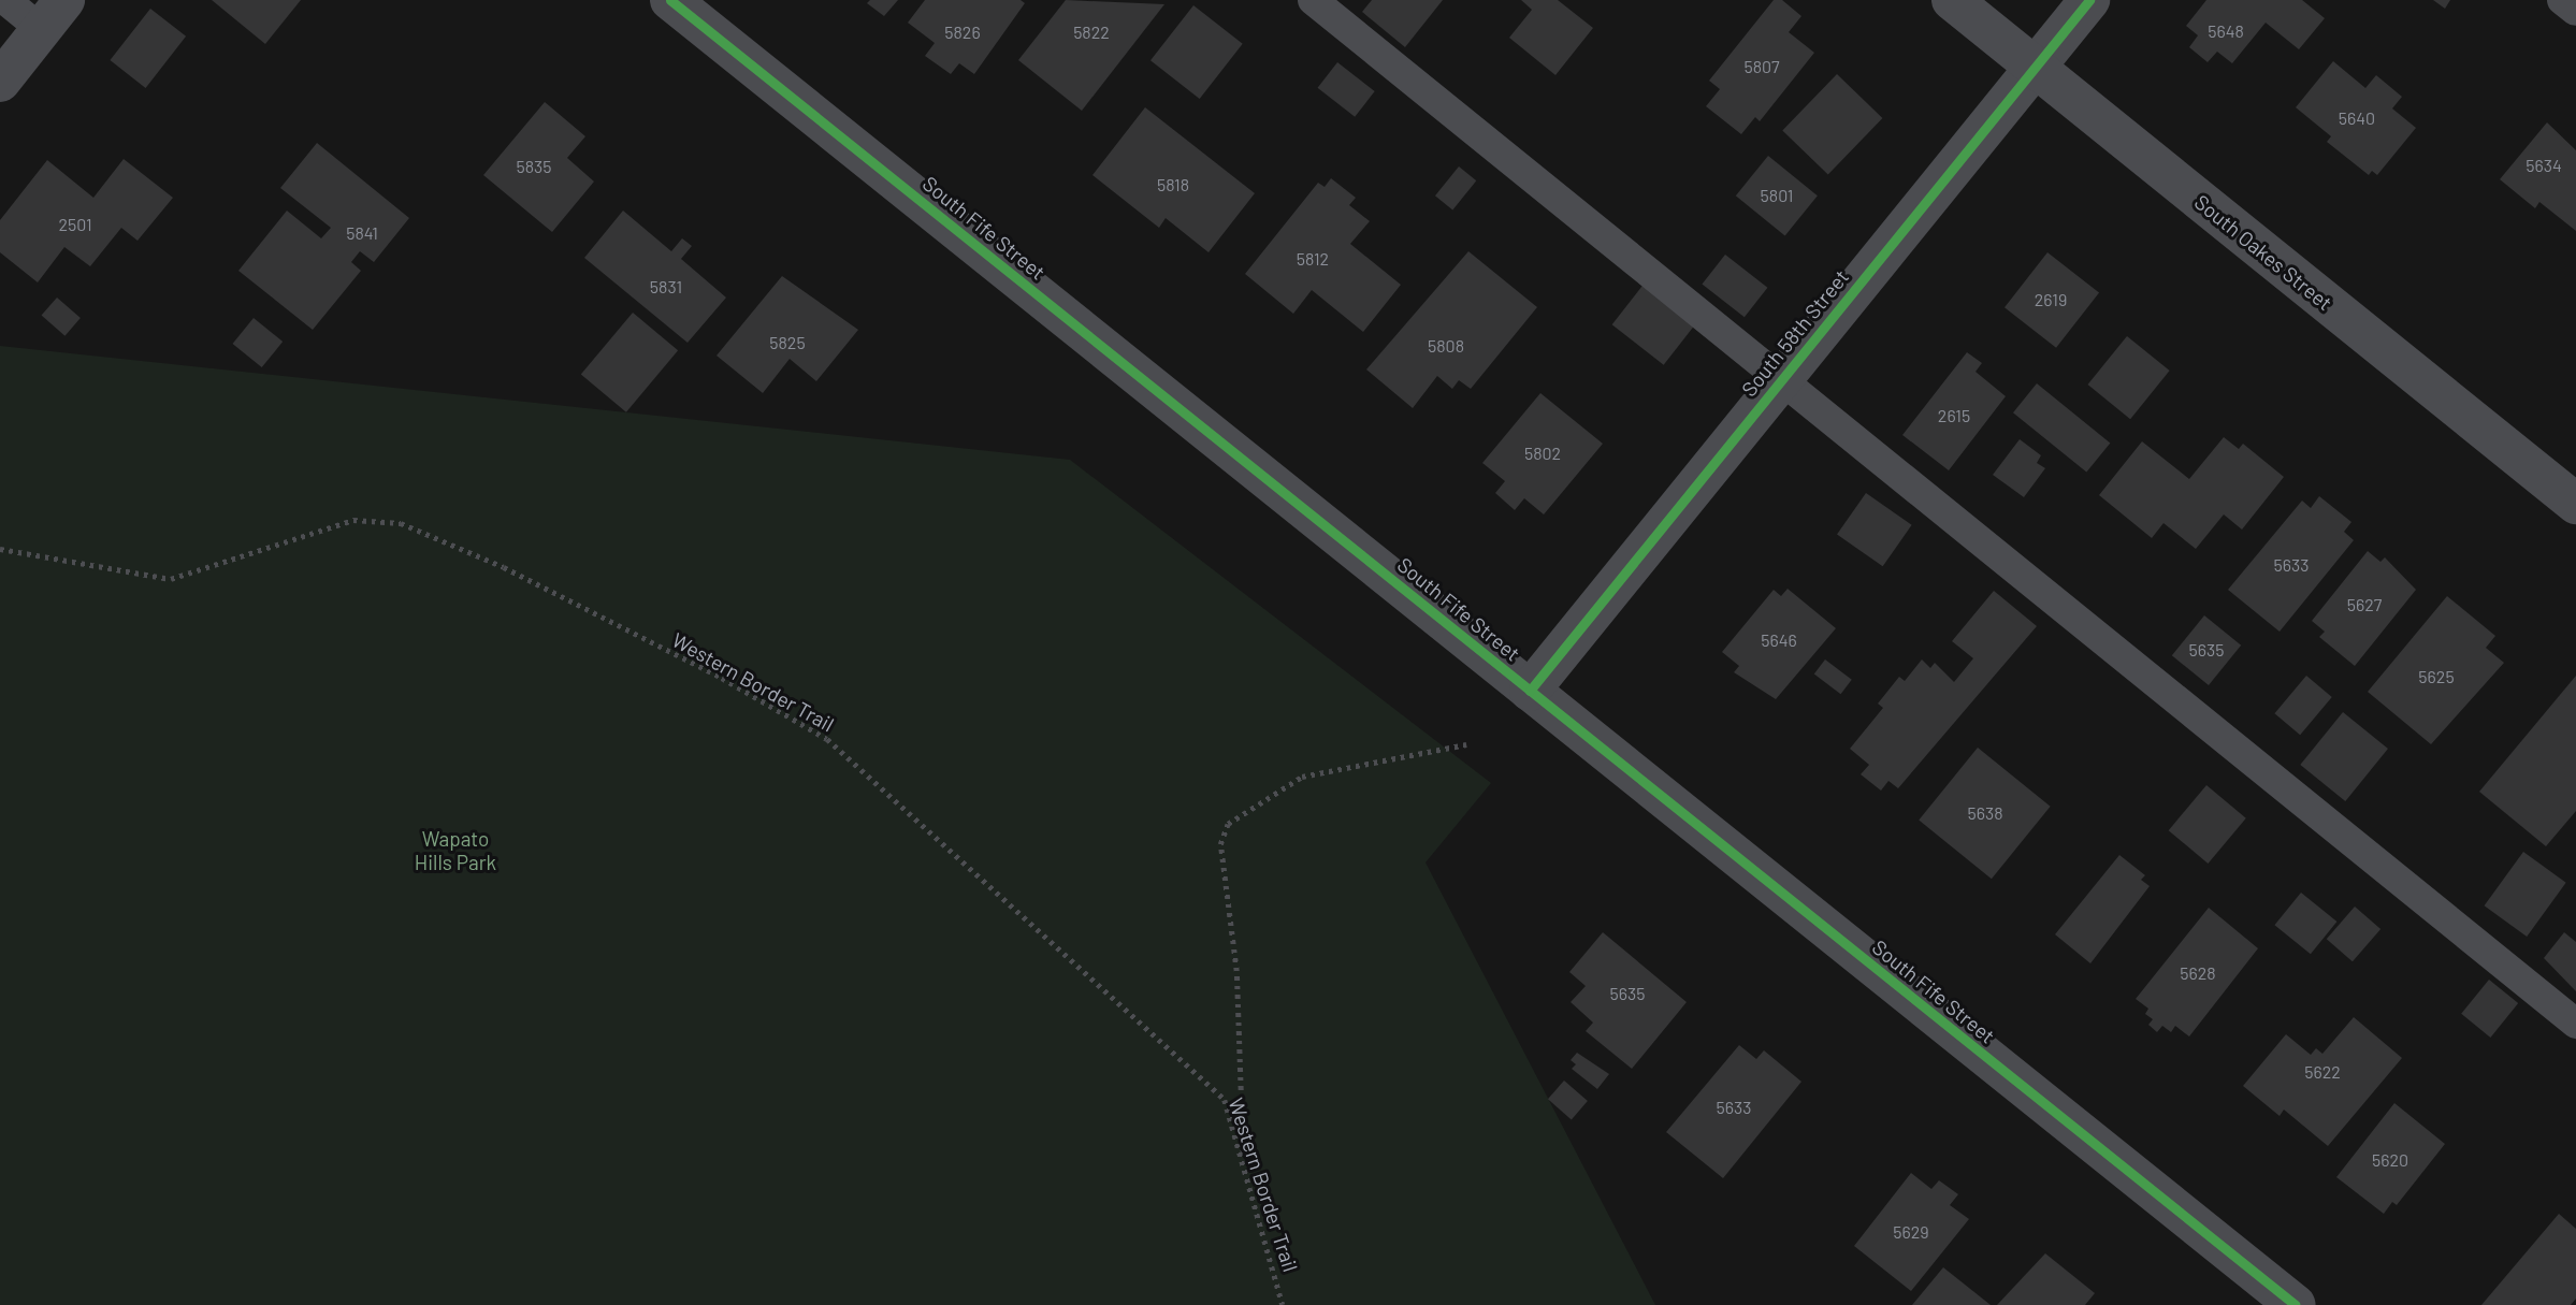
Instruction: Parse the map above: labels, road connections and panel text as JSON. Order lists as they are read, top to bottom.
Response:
{
  "streets": {
    "street": ["South Fife Street", "South Oakes Street", "South 58th Street"],
    "path": ["Western Border Trail"]
  },
  "crossings": [
    ["South Fife Street", "South 58th Street"],
    ["South Oakes Street", "South 58th Street"]
  ],
  "parks": ["Wapato Hills Park"],
  "house_numbers": [
    "5648",
    "5826",
    "5822",
    "5807",
    "5640",
    "5634",
    "5835",
    "5818",
    "5801",
    "2501",
    "5841",
    "5812",
    "5831",
    "2619",
    "5825",
    "5808",
    "2615",
    "5802",
    "5633",
    "5627",
    "5646",
    "5635",
    "5625",
    "5638",
    "5628",
    "5635",
    "5622",
    "5633",
    "5620",
    "5629"
  ]
}
